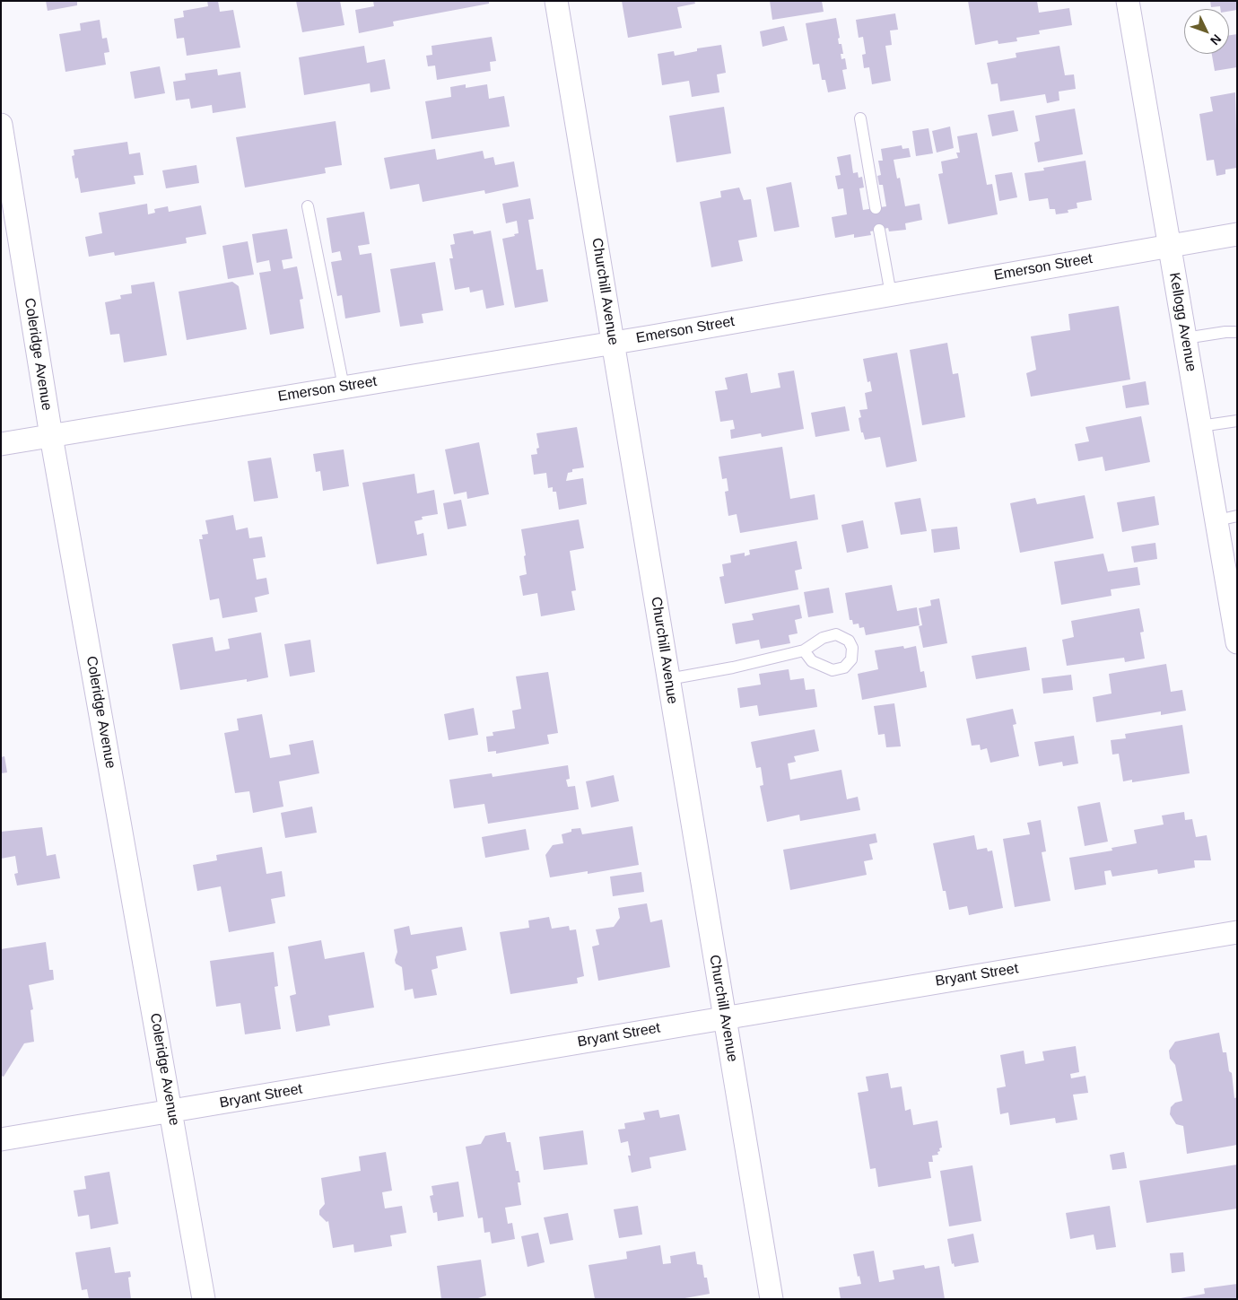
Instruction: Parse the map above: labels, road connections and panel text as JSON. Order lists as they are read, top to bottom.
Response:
{
  "streets": {
    "street": [
      "Emerson Street",
      "Churchill Avenue",
      "Kellogg Avenue",
      "Coleridge Avenue",
      "Bryant Street"
    ]
  },
  "crossings": [
    ["Emerson Street", "Churchill Avenue"],
    ["Emerson Street", "Kellogg Avenue"],
    ["Emerson Street", "Coleridge Avenue"],
    ["Churchill Avenue", "Bryant Street"],
    ["Coleridge Avenue", "Bryant Street"]
  ],
  "north": "bottom right"
}
